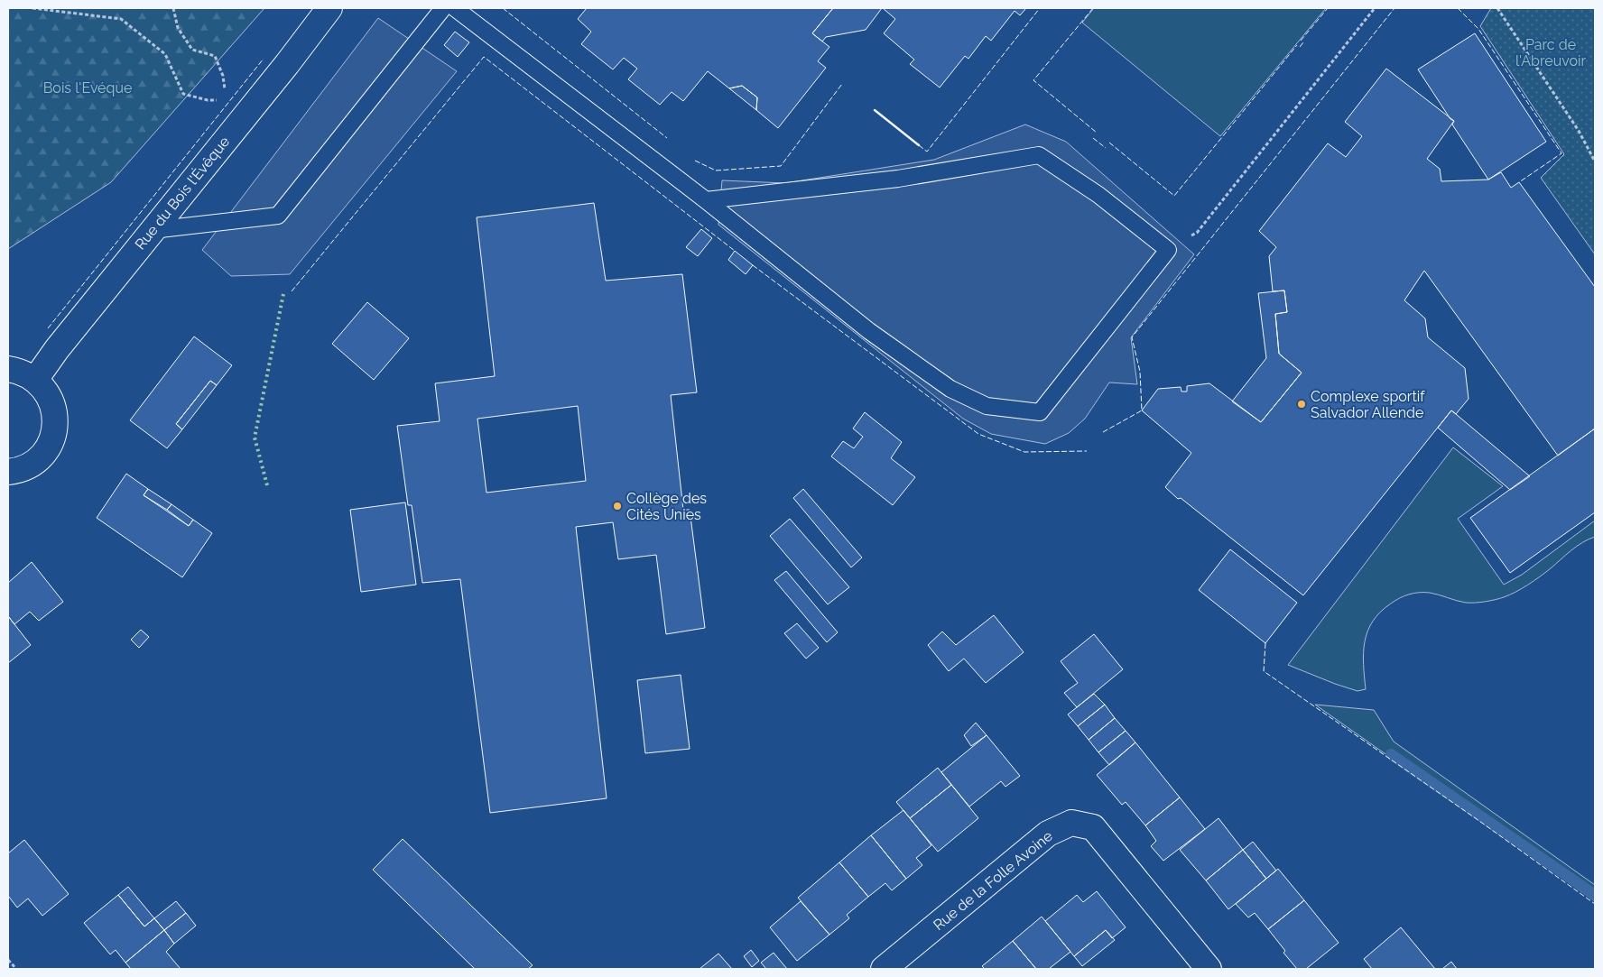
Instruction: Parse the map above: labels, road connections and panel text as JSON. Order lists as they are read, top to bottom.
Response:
{
  "streets": {
    "street": ["Rue du Bois l'Évêque", "Rue de la Folle Avoine"]
  },
  "parks": ["Parc de l'Abreuvoir", "Bois l'Evéque"],
  "places": ["Complexe sportif Salvador Allende", "Collège des Cités Unies"]
}
